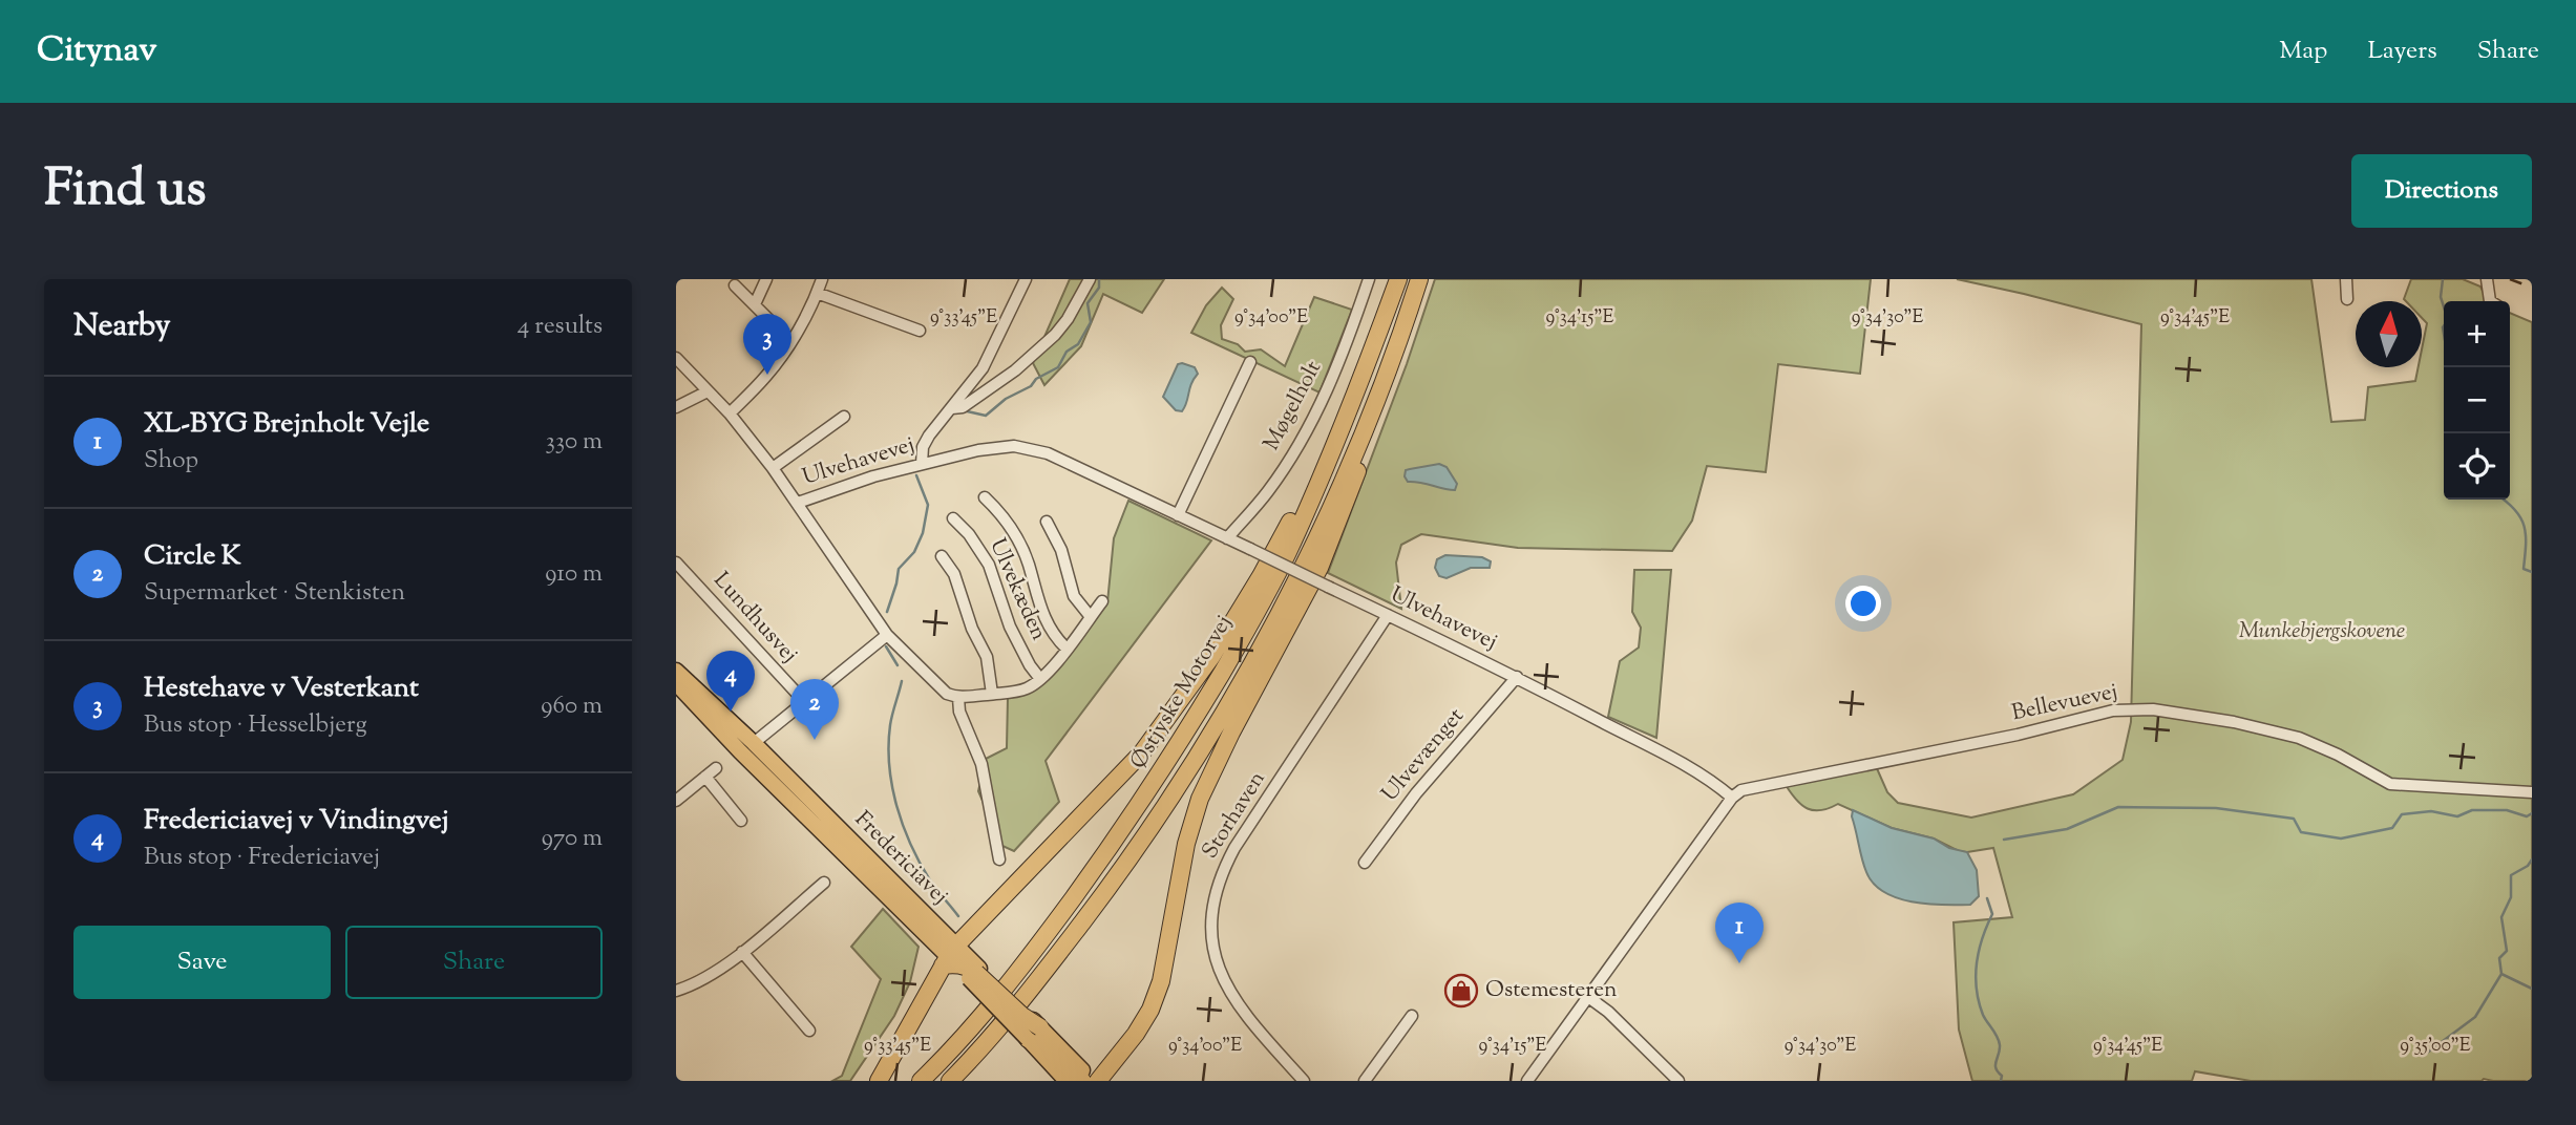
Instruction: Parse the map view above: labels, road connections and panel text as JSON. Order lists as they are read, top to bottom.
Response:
{
  "streets": {
    "highway": ["Østjyske Motorvej"],
    "main road": ["Fredericiavej"],
    "street": [
      "Møgelholt",
      "Ulvehavevej",
      "Ulvekæden",
      "Lundhusvej",
      "Bellevuevej",
      "Ulvevænget",
      "Storhaven"
    ]
  },
  "crossings": [
    ["Møgelholt", "Ulvehavevej"],
    ["Ulvehavevej", "Bellevuevej"],
    ["Ulvehavevej", "Ulvevænget"],
    ["Ulvehavevej", "Storhaven"]
  ],
  "parks": ["Munkebjergskovene"],
  "places": {
    "shop": ["Ostemesteren"]
  },
  "north": "top",
  "page": {
    "header": "Citynav",
    "nav": ["Map", "Layers", "Share"],
    "title": "Find us",
    "buttons": [
      "Directions",
      ["Save", "Share"]
    ],
    "heading": ["Nearby", "4 results"],
    "map_buttons": ["+", "−"],
    "pins": [
      "3",
      "4",
      "2",
      "1"
    ],
    "list": [
      {
        "mark": "1",
        "name": "XL-BYG Brejnholt Vejle",
        "note": "Shop",
        "value": "330 m"
      },
      {
        "mark": "2",
        "name": "Circle K",
        "note": "Supermarket · Stenkisten",
        "value": "910 m"
      },
      {
        "mark": "3",
        "name": "Hestehave v Vesterkant",
        "note": "Bus stop · Hesselbjerg",
        "value": "960 m"
      },
      {
        "mark": "4",
        "name": "Fredericiavej v Vindingvej",
        "note": "Bus stop · Fredericiavej",
        "value": "970 m"
      }
    ]
  },
  "coordinates": [
    "9°33'45\"E",
    "9°34'00\"E",
    "9°34'15\"E",
    "9°34'30\"E",
    "9°34'45\"E",
    "9°35'00\"E"
  ]
}
